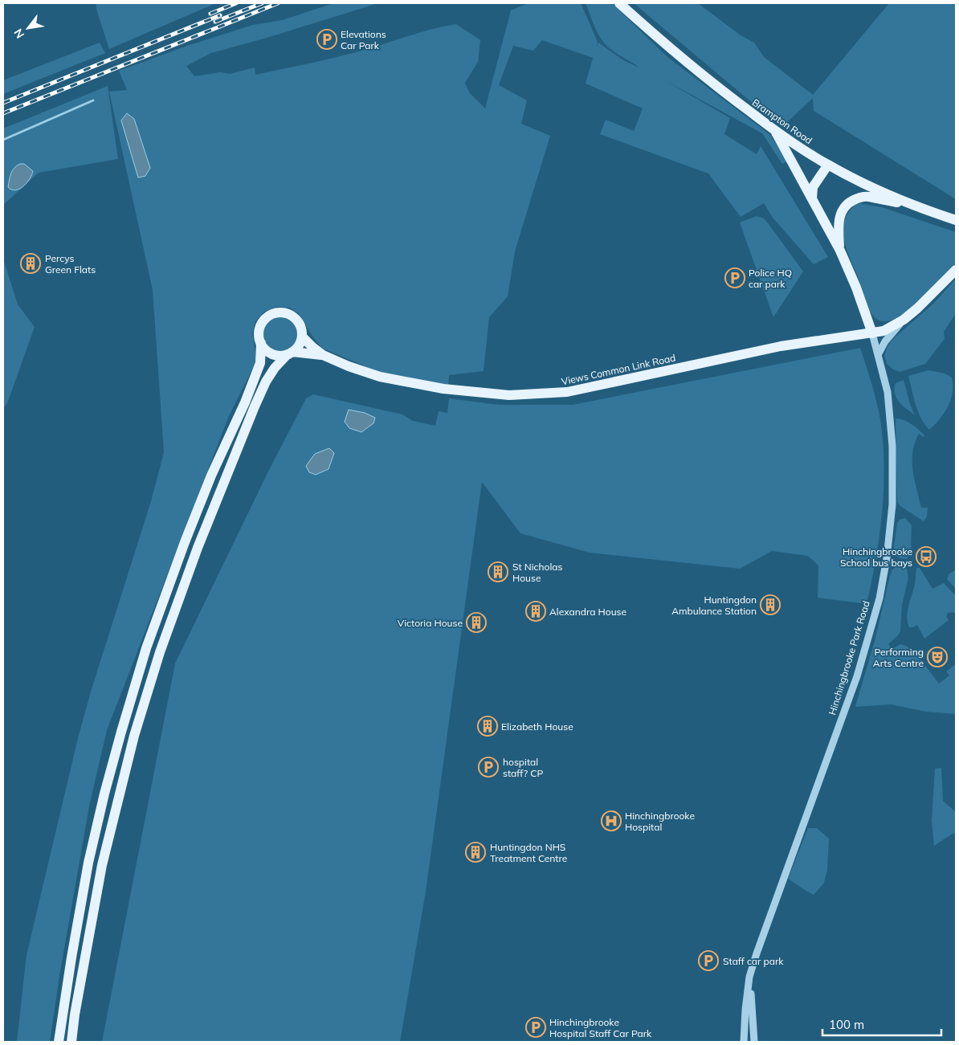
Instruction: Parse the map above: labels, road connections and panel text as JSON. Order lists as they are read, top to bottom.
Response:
{
  "streets": {
    "main road": ["Brampton Road", "Views Common Link Road", "Hinchingbrooke Park Road"]
  },
  "crossings": [
    ["Views Common Link Road", "Hinchingbrooke Park Road"]
  ],
  "places": {
    "parking": [
      "Elevations Car Park",
      "Police HQ car park",
      "hospital staff? CP",
      "Staff car park",
      "Hinchingbrooke Hospital Staff Car Park"
    ],
    "building": [
      "Percys Green Flats",
      "St Nicholas House",
      "Huntingdon Ambulance Station",
      "Alexandra House",
      "Victoria House",
      "Elizabeth House",
      "Huntingdon NHS Treatment Centre"
    ],
    "bus stop": ["Hinchingbrooke School bus bays"],
    "theatre": ["Performing Arts Centre"],
    "hospital": ["Hinchingbrooke Hospital"]
  },
  "scale_bar": "100 m",
  "north": "bottom left"
}
